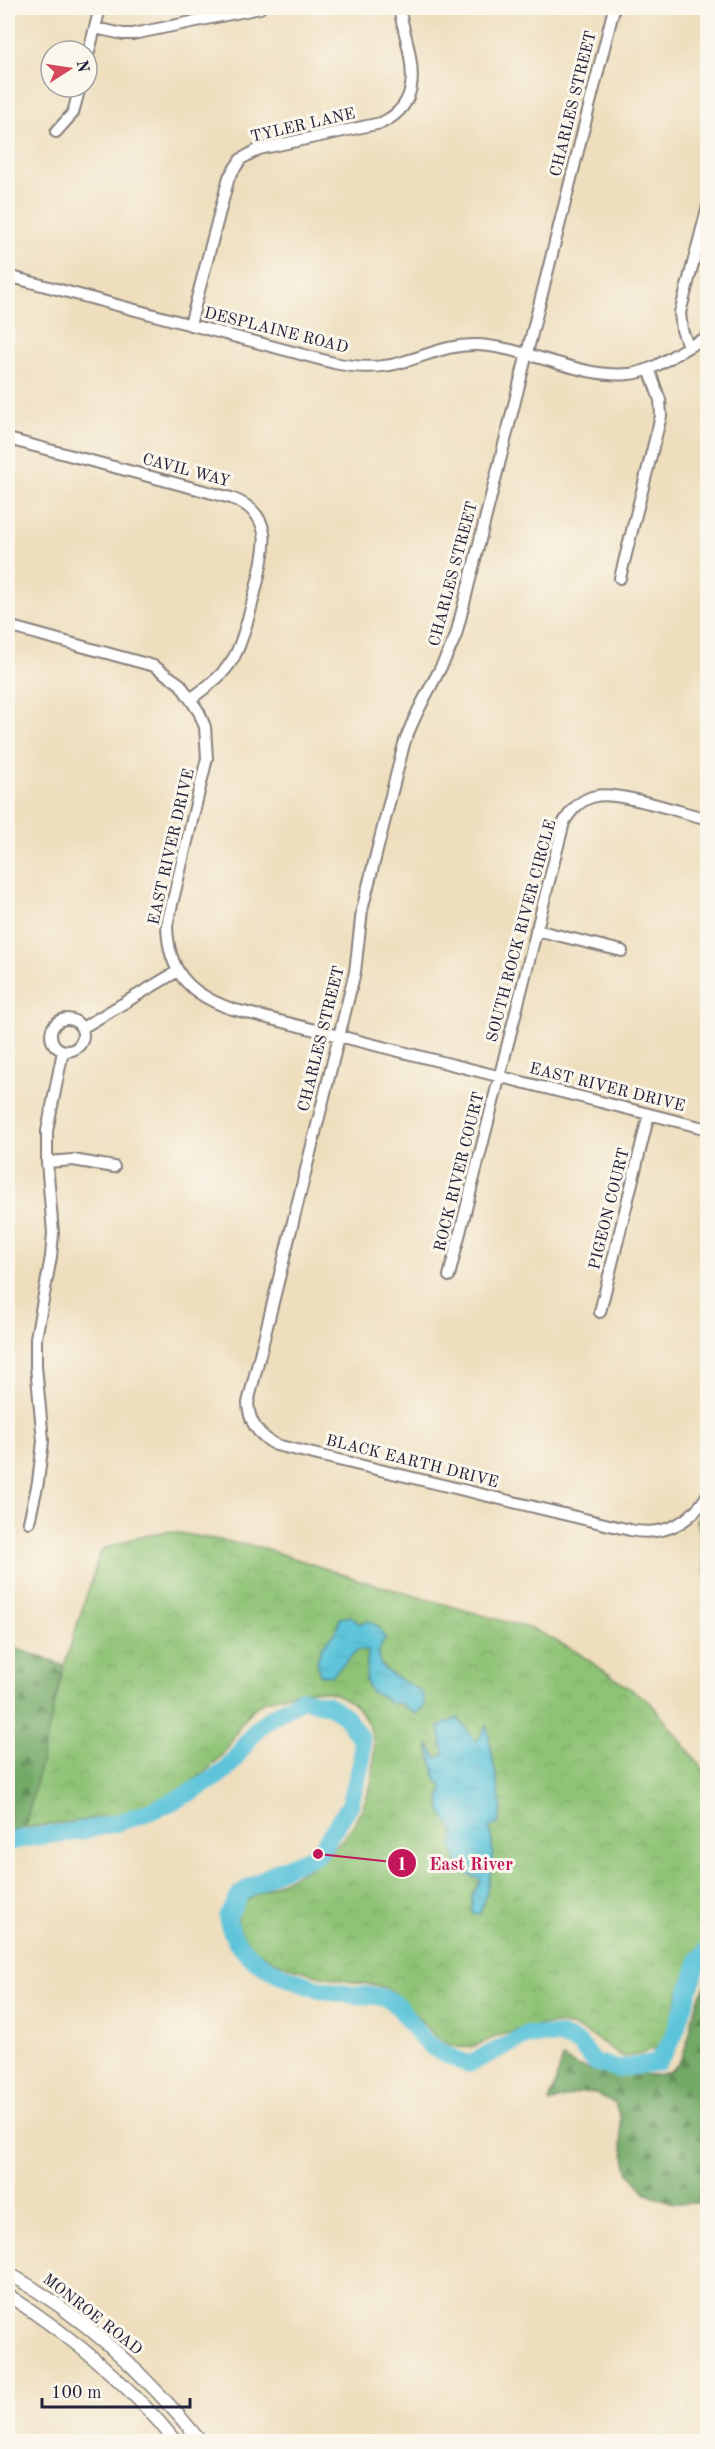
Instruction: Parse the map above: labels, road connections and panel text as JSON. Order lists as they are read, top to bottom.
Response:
{
  "streets": {
    "main road": ["MONROE ROAD"],
    "street": [
      "CHARLES STREET",
      "TYLER LANE",
      "DESPLAINE ROAD",
      "CAVIL WAY",
      "EAST RIVER DRIVE",
      "SOUTH ROCK RIVER CIRCLE",
      "ROCK RIVER COURT",
      "PIGEON COURT",
      "BLACK EARTH DRIVE"
    ]
  },
  "crossings": [
    ["CHARLES STREET", "DESPLAINE ROAD"],
    ["CHARLES STREET", "EAST RIVER DRIVE"],
    ["CHARLES STREET", "BLACK EARTH DRIVE"],
    ["TYLER LANE", "DESPLAINE ROAD"],
    ["CAVIL WAY", "EAST RIVER DRIVE"],
    ["EAST RIVER DRIVE", "SOUTH ROCK RIVER CIRCLE"],
    ["EAST RIVER DRIVE", "ROCK RIVER COURT"],
    ["EAST RIVER DRIVE", "PIGEON COURT"],
    ["SOUTH ROCK RIVER CIRCLE", "ROCK RIVER COURT"]
  ],
  "places": ["East River"],
  "scale_bar": "100 m",
  "north": "right"
}
